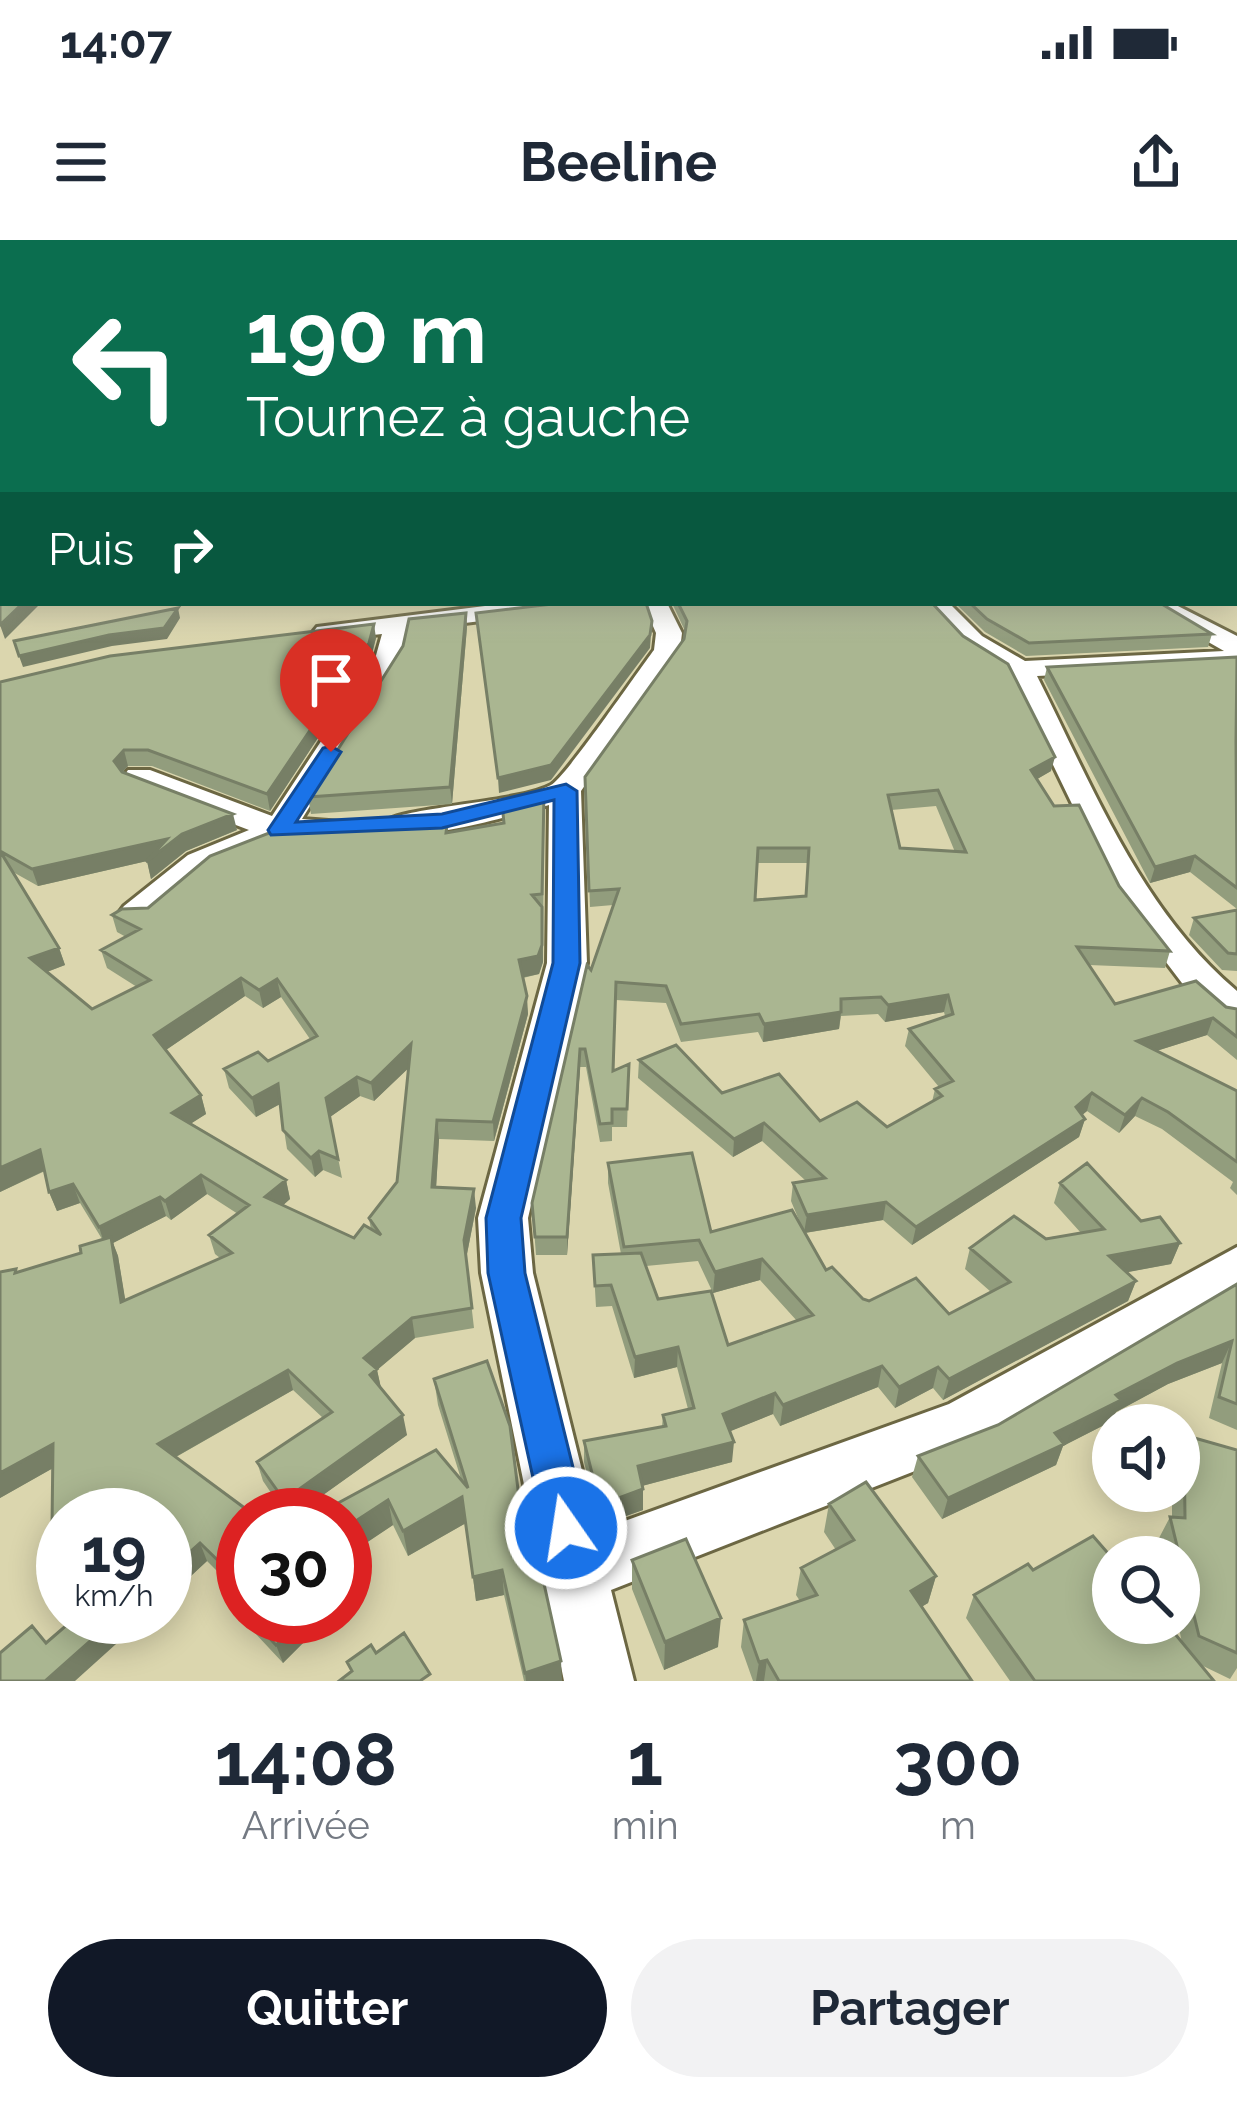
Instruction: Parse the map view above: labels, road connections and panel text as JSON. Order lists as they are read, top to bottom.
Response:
{
  "page": {
    "status": "14:07",
    "header": "Beeline",
    "turn": ["190 m", "Tournez à gauche"],
    "then": "Puis",
    "speed": "19 km/h",
    "limit": "30",
    "eta": [
      "14:08",
      "Arrivée",
      "1",
      "min",
      "300",
      "m"
    ],
    "buttons": ["Quitter", "Partager"]
  }
}
